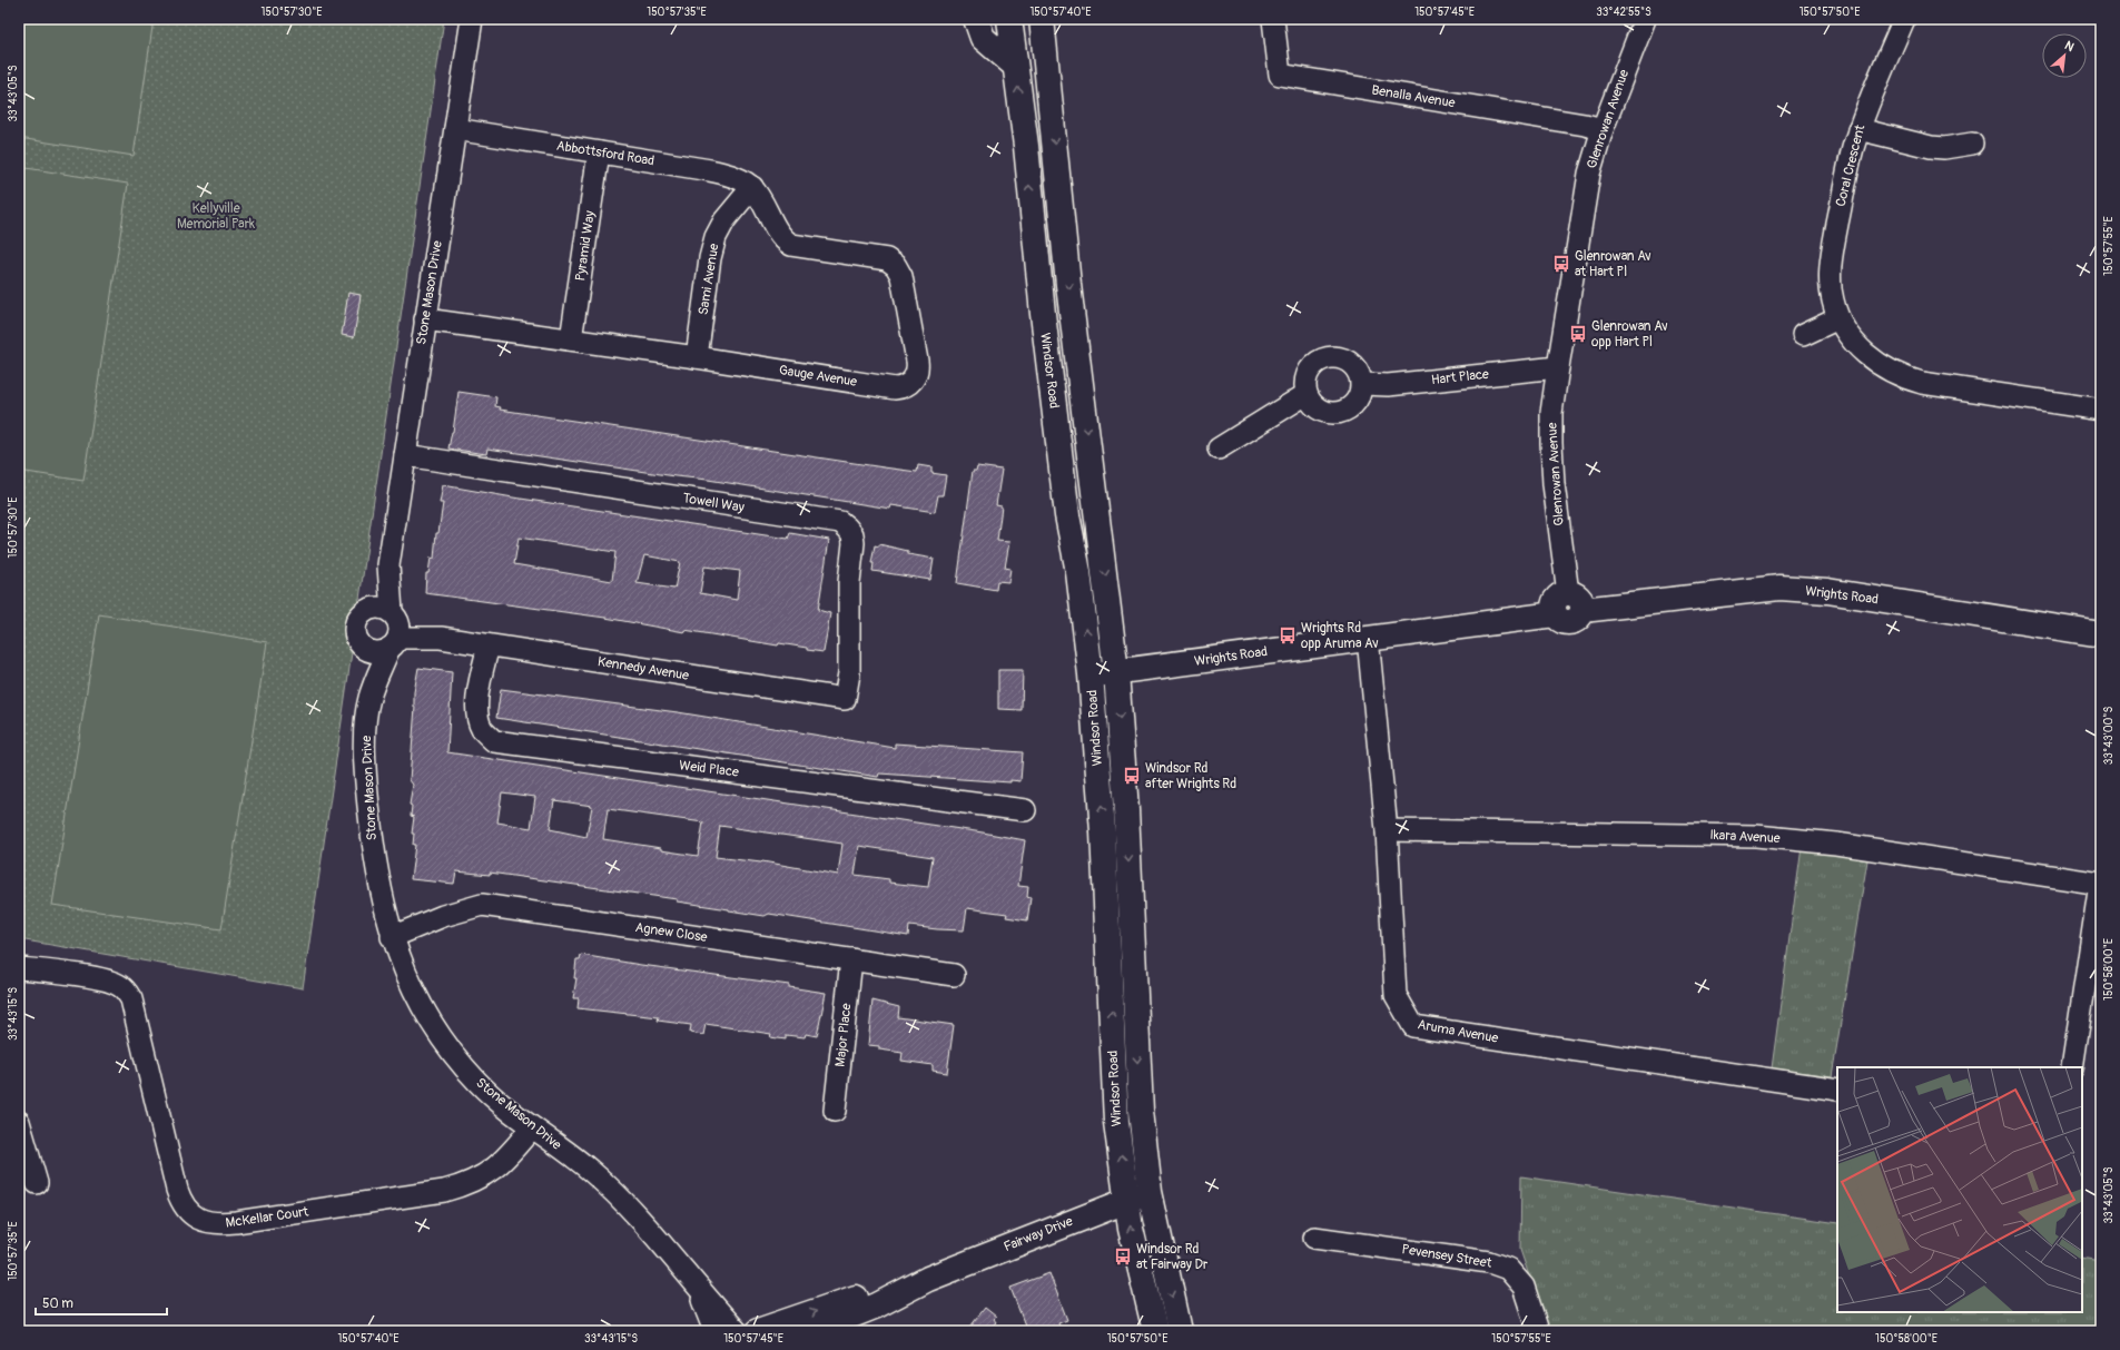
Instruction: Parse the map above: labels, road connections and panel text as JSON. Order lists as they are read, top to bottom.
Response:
{
  "streets": {
    "main road": ["Windsor Road", "Wrights Road", "Fairway Drive"],
    "street": [
      "Benalla Avenue",
      "Glenrowan Avenue",
      "Abbottsford Road",
      "Coral Crescent",
      "Pyramid Way",
      "Sami Avenue",
      "Stone Mason Drive",
      "Gauge Avenue",
      "Hart Place",
      "Towell Way",
      "Kennedy Avenue",
      "Weid Place",
      "Ikara Avenue",
      "Agnew Close",
      "Aruma Avenue",
      "Major Place",
      "McKellar Court",
      "Pevensey Street"
    ]
  },
  "crossings": [
    ["Benalla Avenue", "Glenrowan Avenue"],
    ["Glenrowan Avenue", "Hart Place"],
    ["Glenrowan Avenue", "Wrights Road"],
    ["Abbottsford Road", "Pyramid Way"],
    ["Abbottsford Road", "Sami Avenue"],
    ["Abbottsford Road", "Stone Mason Drive"],
    ["Abbottsford Road", "Gauge Avenue"],
    ["Pyramid Way", "Gauge Avenue"],
    ["Sami Avenue", "Gauge Avenue"],
    ["Stone Mason Drive", "Gauge Avenue"],
    ["Stone Mason Drive", "Towell Way"],
    ["Stone Mason Drive", "Kennedy Avenue"],
    ["Stone Mason Drive", "Agnew Close"],
    ["Stone Mason Drive", "McKellar Court"],
    ["Windsor Road", "Wrights Road"],
    ["Windsor Road", "Fairway Drive"],
    ["Towell Way", "Kennedy Avenue"],
    ["Wrights Road", "Aruma Avenue"],
    ["Kennedy Avenue", "Weid Place"],
    ["Ikara Avenue", "Aruma Avenue"],
    ["Agnew Close", "Major Place"]
  ],
  "parks": ["Kellyville Memorial Park"],
  "places": {
    "bus stop": [
      "Glenrowan Av at Hart Pl",
      "Glenrowan Av opp Hart Pl",
      "Wrights Rd opp Aruma Av",
      "Windsor Rd after Wrights Rd",
      "Windsor Rd at Fairway Dr"
    ]
  },
  "scale_bar": "50 m",
  "north": "top right",
  "coordinates": [
    "150°57'30\"E",
    "150°57'35\"E",
    "150°57'40\"E",
    "150°57'45\"E",
    "33°42'55\"S",
    "150°57'50\"E",
    "33°43'05\"S",
    "150°57'55\"E",
    "33°43'00\"S",
    "150°58'00\"E",
    "33°43'15\"S"
  ]
}
